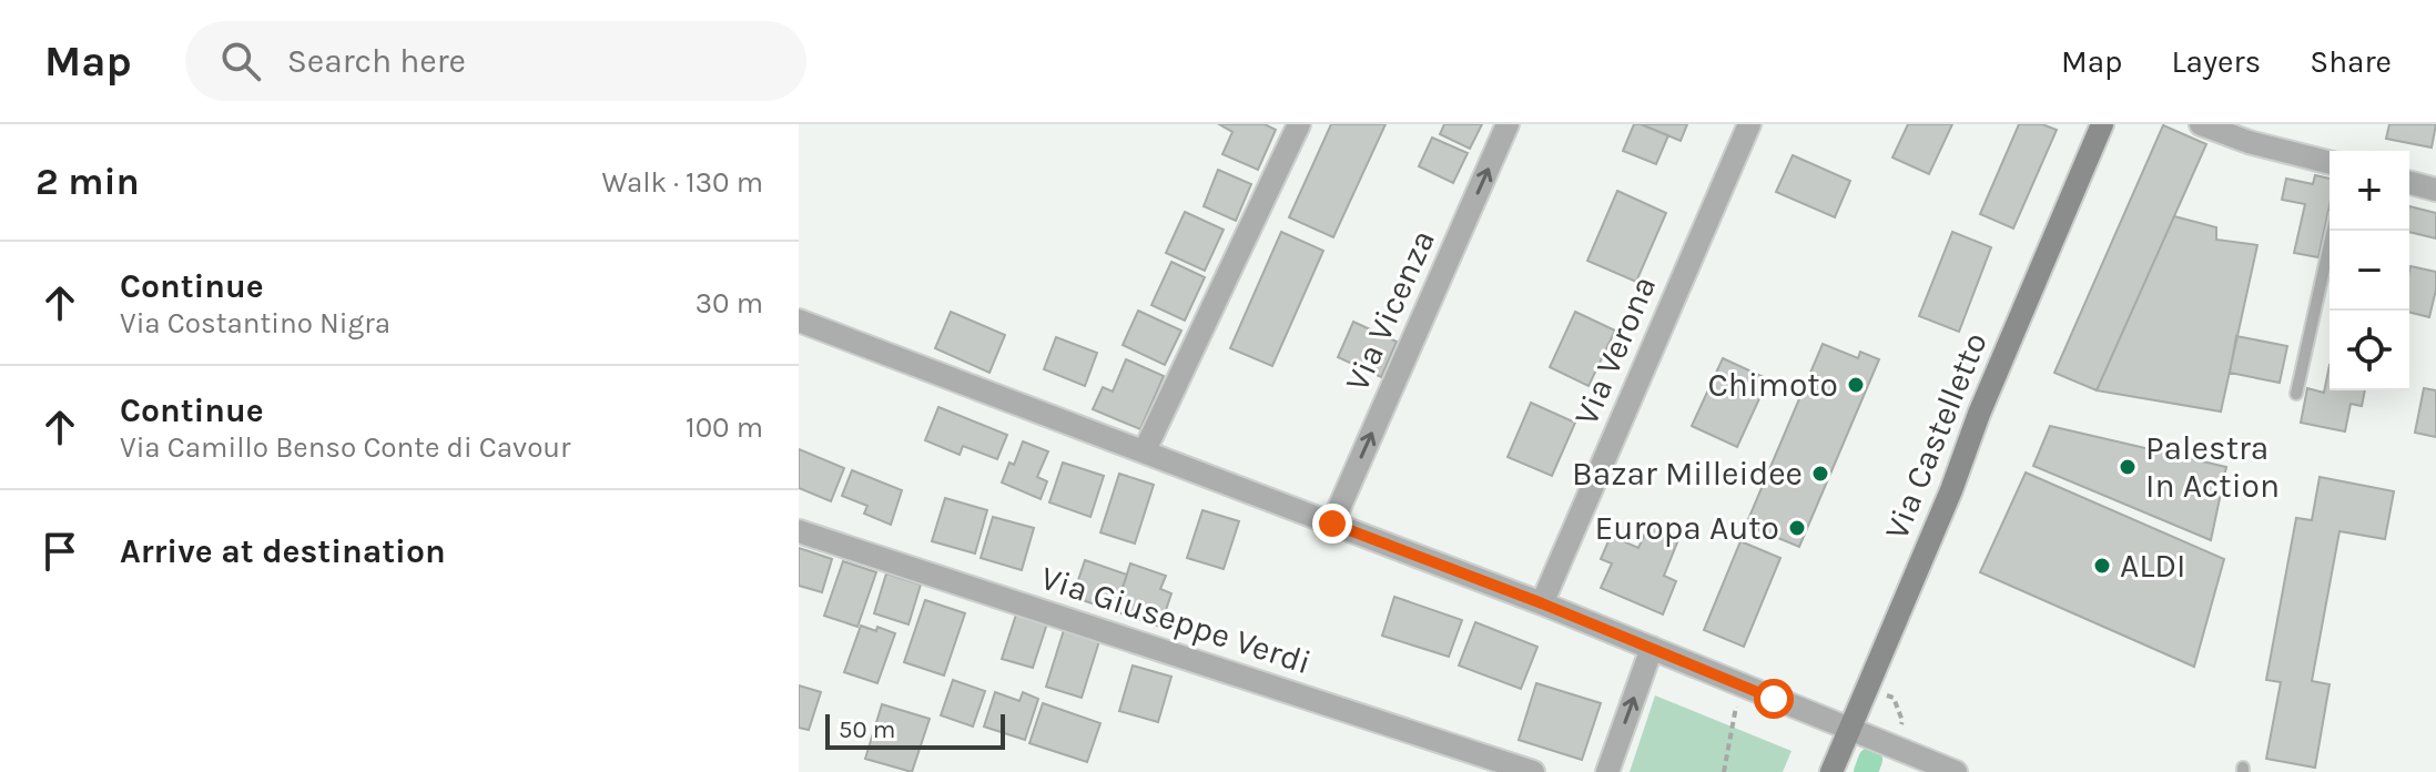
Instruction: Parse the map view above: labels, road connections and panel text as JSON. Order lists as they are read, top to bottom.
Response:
{
  "streets": {
    "main road": ["Via Castelletto"],
    "street": ["Via Vicenza", "Via Verona", "Via Giuseppe Verdi"]
  },
  "places": [
    "Chimoto",
    "Palestra In Action",
    "Bazar Milleidee",
    "Europa Auto",
    "ALDI"
  ],
  "scale_bar": "50 m",
  "page": {
    "header": "Map",
    "search": "Search here",
    "nav": ["Map", "Layers", "Share"],
    "heading": ["2 min", "Walk · 130 m"],
    "map_buttons": ["+", "−"],
    "list": [
      ["Continue", "Via Costantino Nigra", "30 m"],
      ["Continue", "Via Camillo Benso Conte di Cavour", "100 m"],
      "Arrive at destination"
    ],
    "scale": "50 m"
  }
}
